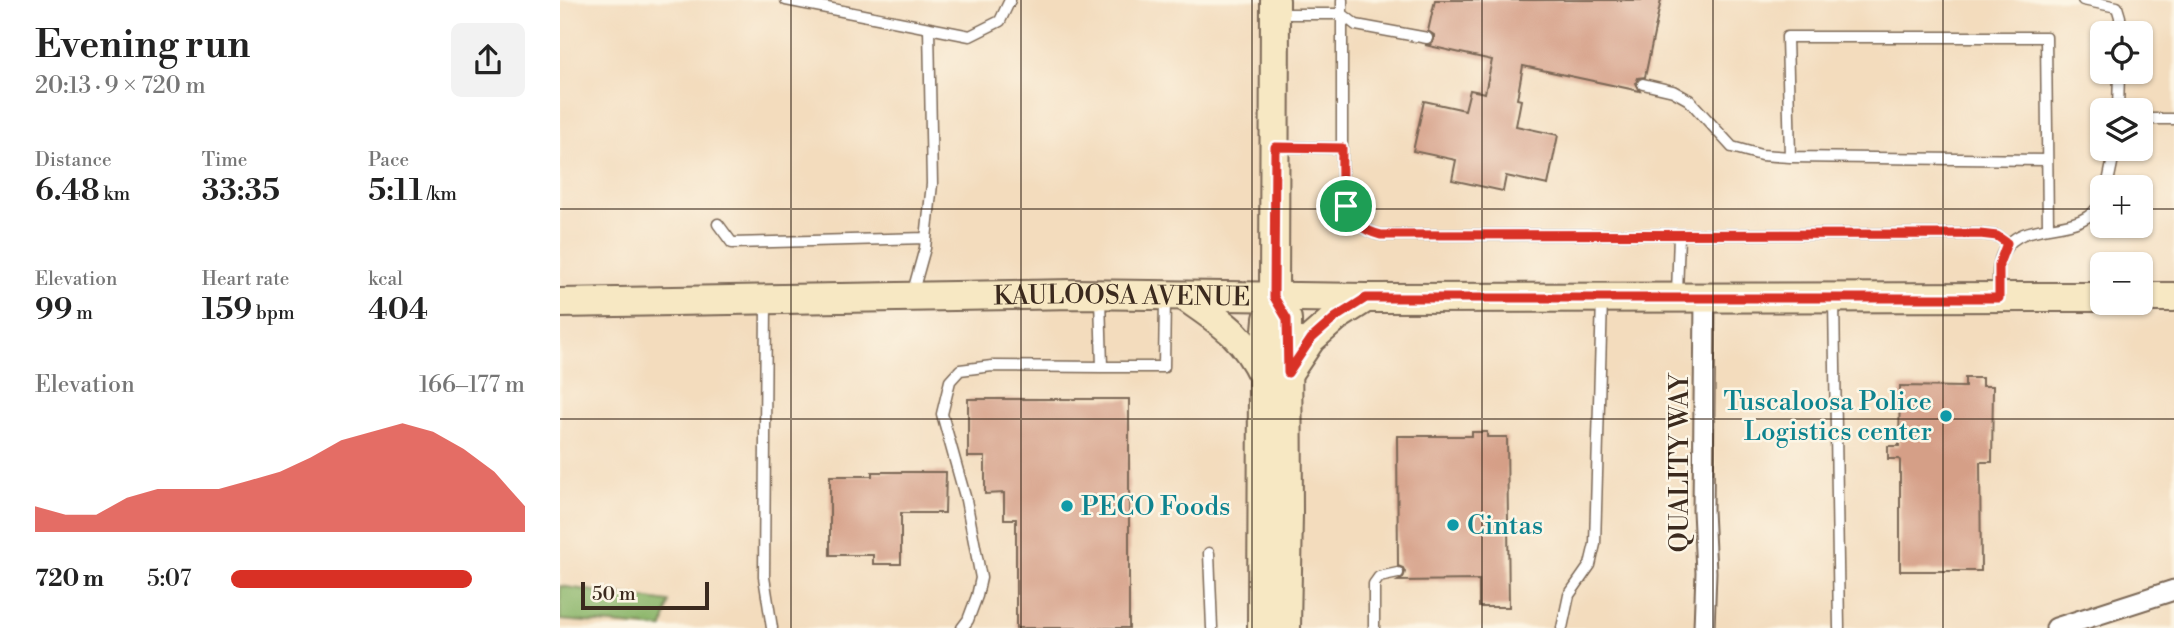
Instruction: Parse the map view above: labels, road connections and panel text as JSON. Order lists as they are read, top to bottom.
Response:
{
  "streets": {
    "street": ["KAULOOSA AVENUE", "QUALITY WAY"]
  },
  "crossings": [
    ["KAULOOSA AVENUE", "QUALITY WAY"]
  ],
  "places": ["Tuscaloosa Police Logistics center", "PECO Foods", "Cintas"],
  "scale_bar": "50 m",
  "page": {
    "heading": ["Evening run", "20:13 · 9 × 720 m"],
    "map_buttons": ["+", "−"],
    "stats": [
      ["Distance", "6.48 km"],
      ["Time", "33:35"],
      ["Pace", "5:11 /km"],
      ["Elevation", "99 m"],
      ["Heart rate", "159 bpm"],
      ["kcal", "404"]
    ],
    "chart": ["Elevation", "166–177 m"],
    "list": [
      {
        "name": "720 m",
        "note": "5:07"
      }
    ],
    "scale": "50 m"
  }
}
